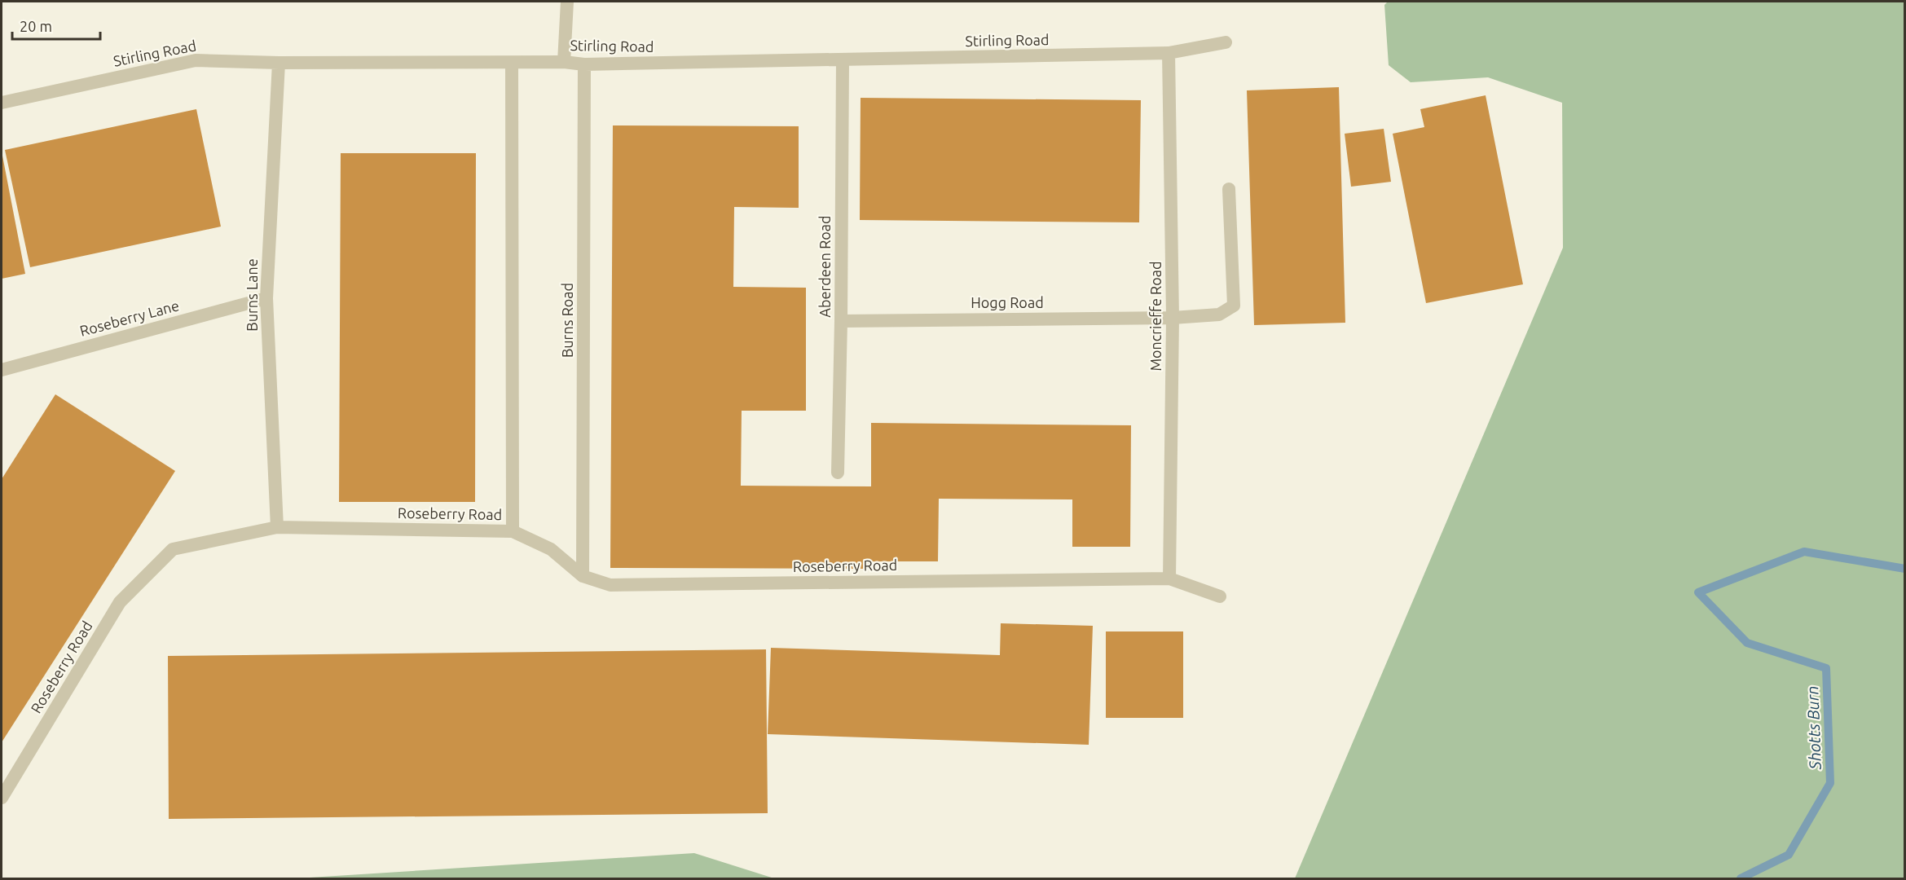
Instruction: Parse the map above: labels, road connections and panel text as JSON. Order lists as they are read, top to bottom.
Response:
{
  "streets": {
    "street": [
      "Stirling Road",
      "Aberdeen Road",
      "Burns Lane",
      "Hogg Road",
      "Moncrieffe Road",
      "Roseberry Lane",
      "Burns Road",
      "Roseberry Road"
    ]
  },
  "crossings": [
    ["Stirling Road", "Aberdeen Road"],
    ["Stirling Road", "Burns Lane"],
    ["Stirling Road", "Moncrieffe Road"],
    ["Stirling Road", "Burns Road"],
    ["Aberdeen Road", "Hogg Road"],
    ["Burns Lane", "Roseberry Lane"],
    ["Burns Lane", "Roseberry Road"],
    ["Hogg Road", "Moncrieffe Road"],
    ["Moncrieffe Road", "Roseberry Road"],
    ["Burns Road", "Roseberry Road"]
  ],
  "water": ["Shotts Burn"],
  "scale_bar": "20 m"
}
